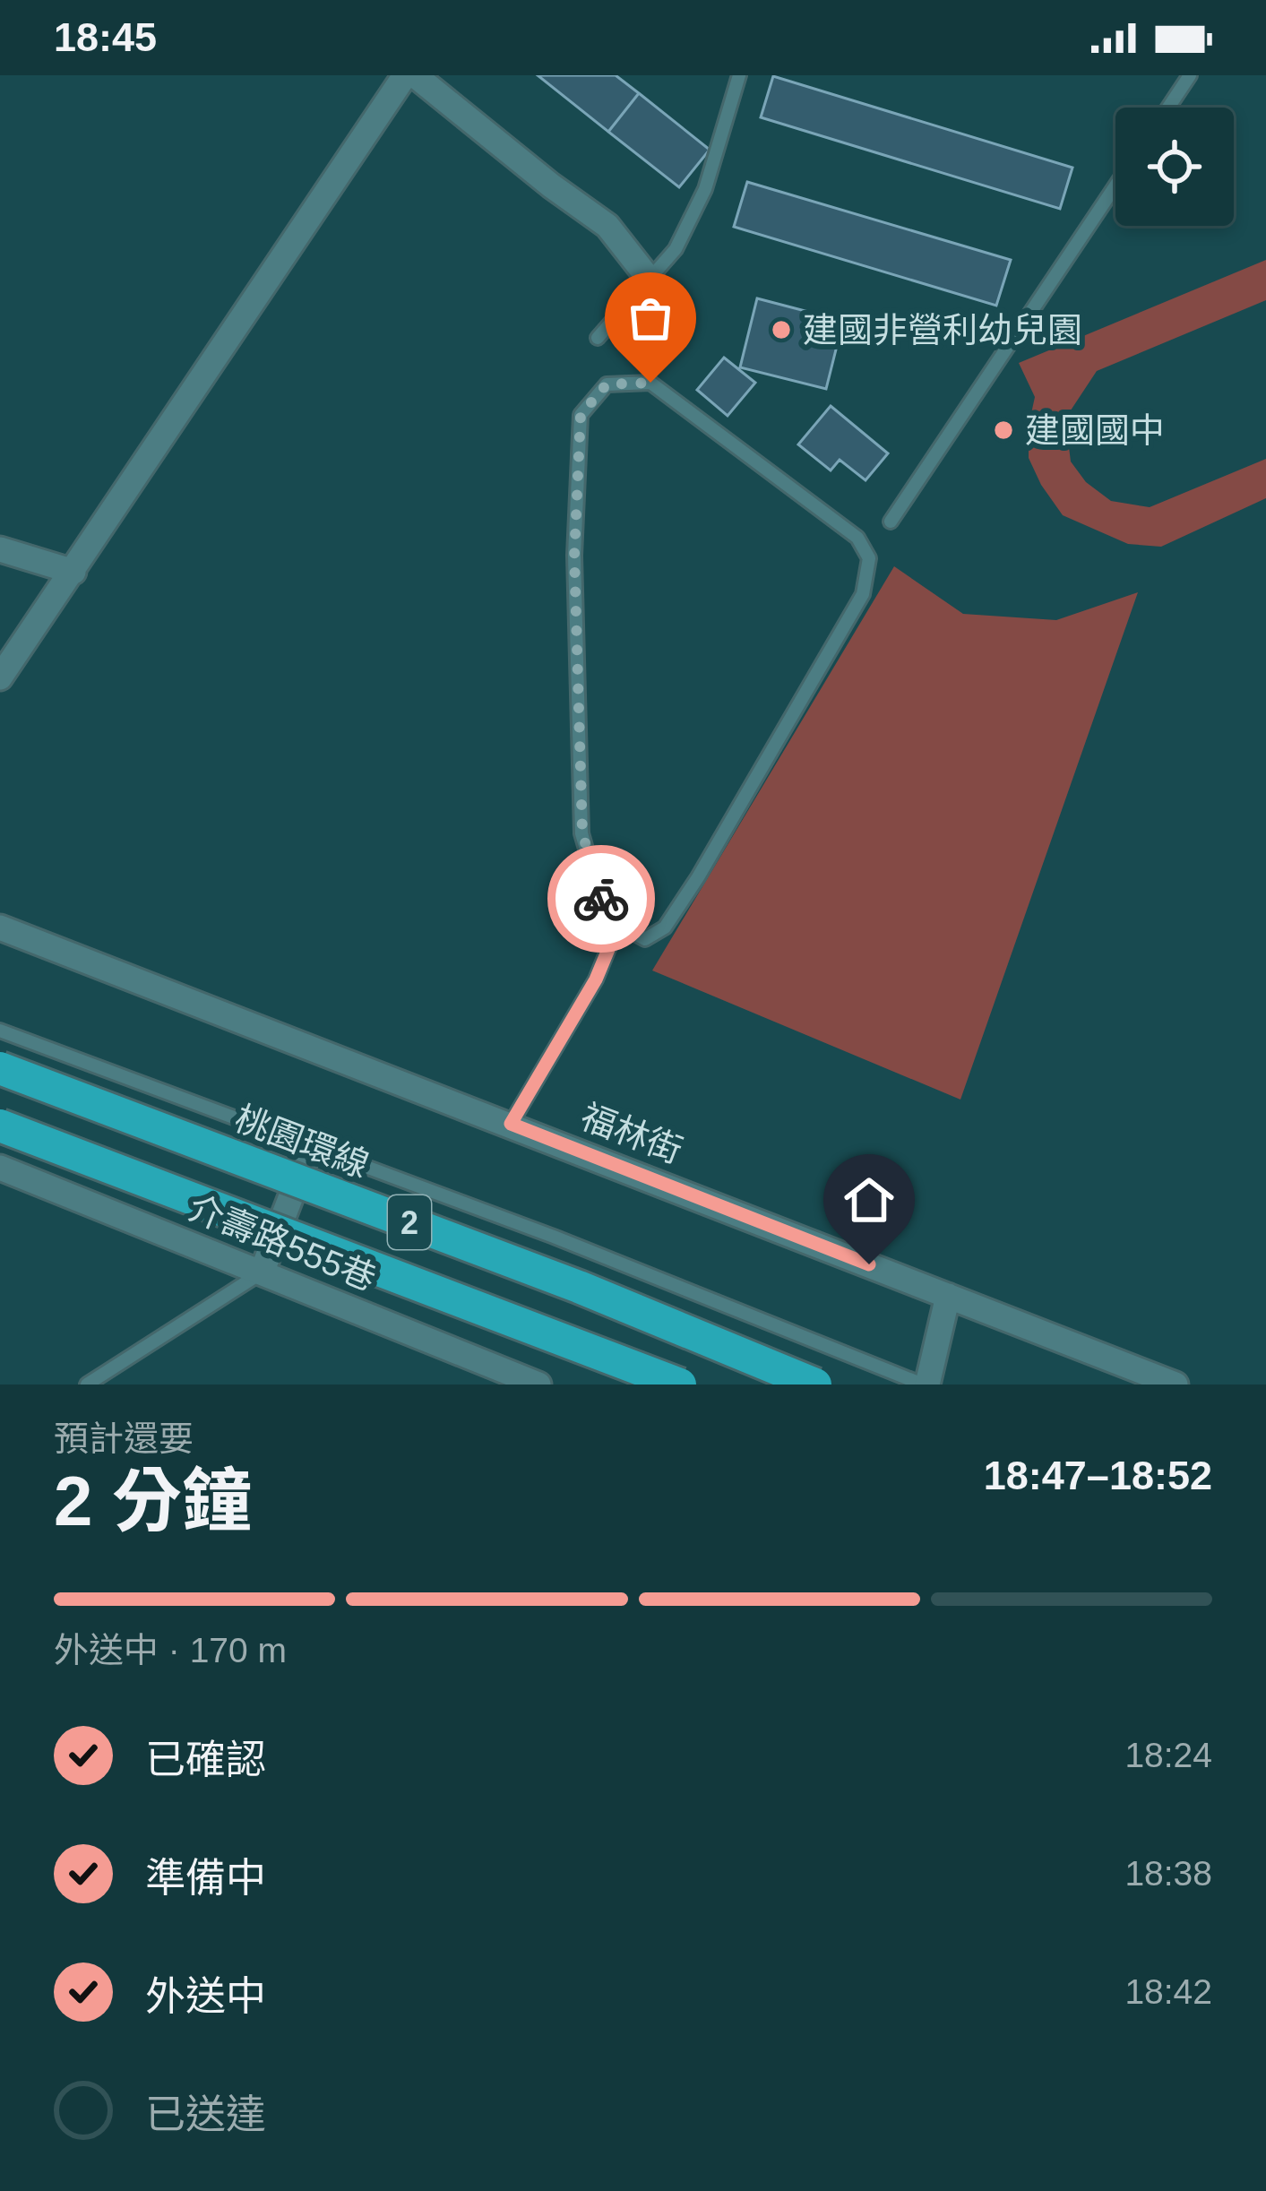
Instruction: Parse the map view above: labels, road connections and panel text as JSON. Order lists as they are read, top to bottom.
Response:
{
  "streets": {
    "highway": ["桃園環線", "2"],
    "street": ["福林街", "介壽路555巷"]
  },
  "places": ["建國非營利幼兒園", "建國國中"],
  "page": {
    "status": "18:45",
    "heading": ["2 分鐘", "預計還要", "18:47–18:52"],
    "bar": "外送中 · 170 m",
    "list": [
      ["已確認", "18:24"],
      ["準備中", "18:38"],
      ["外送中", "18:42"],
      "已送達"
    ]
  }
}
